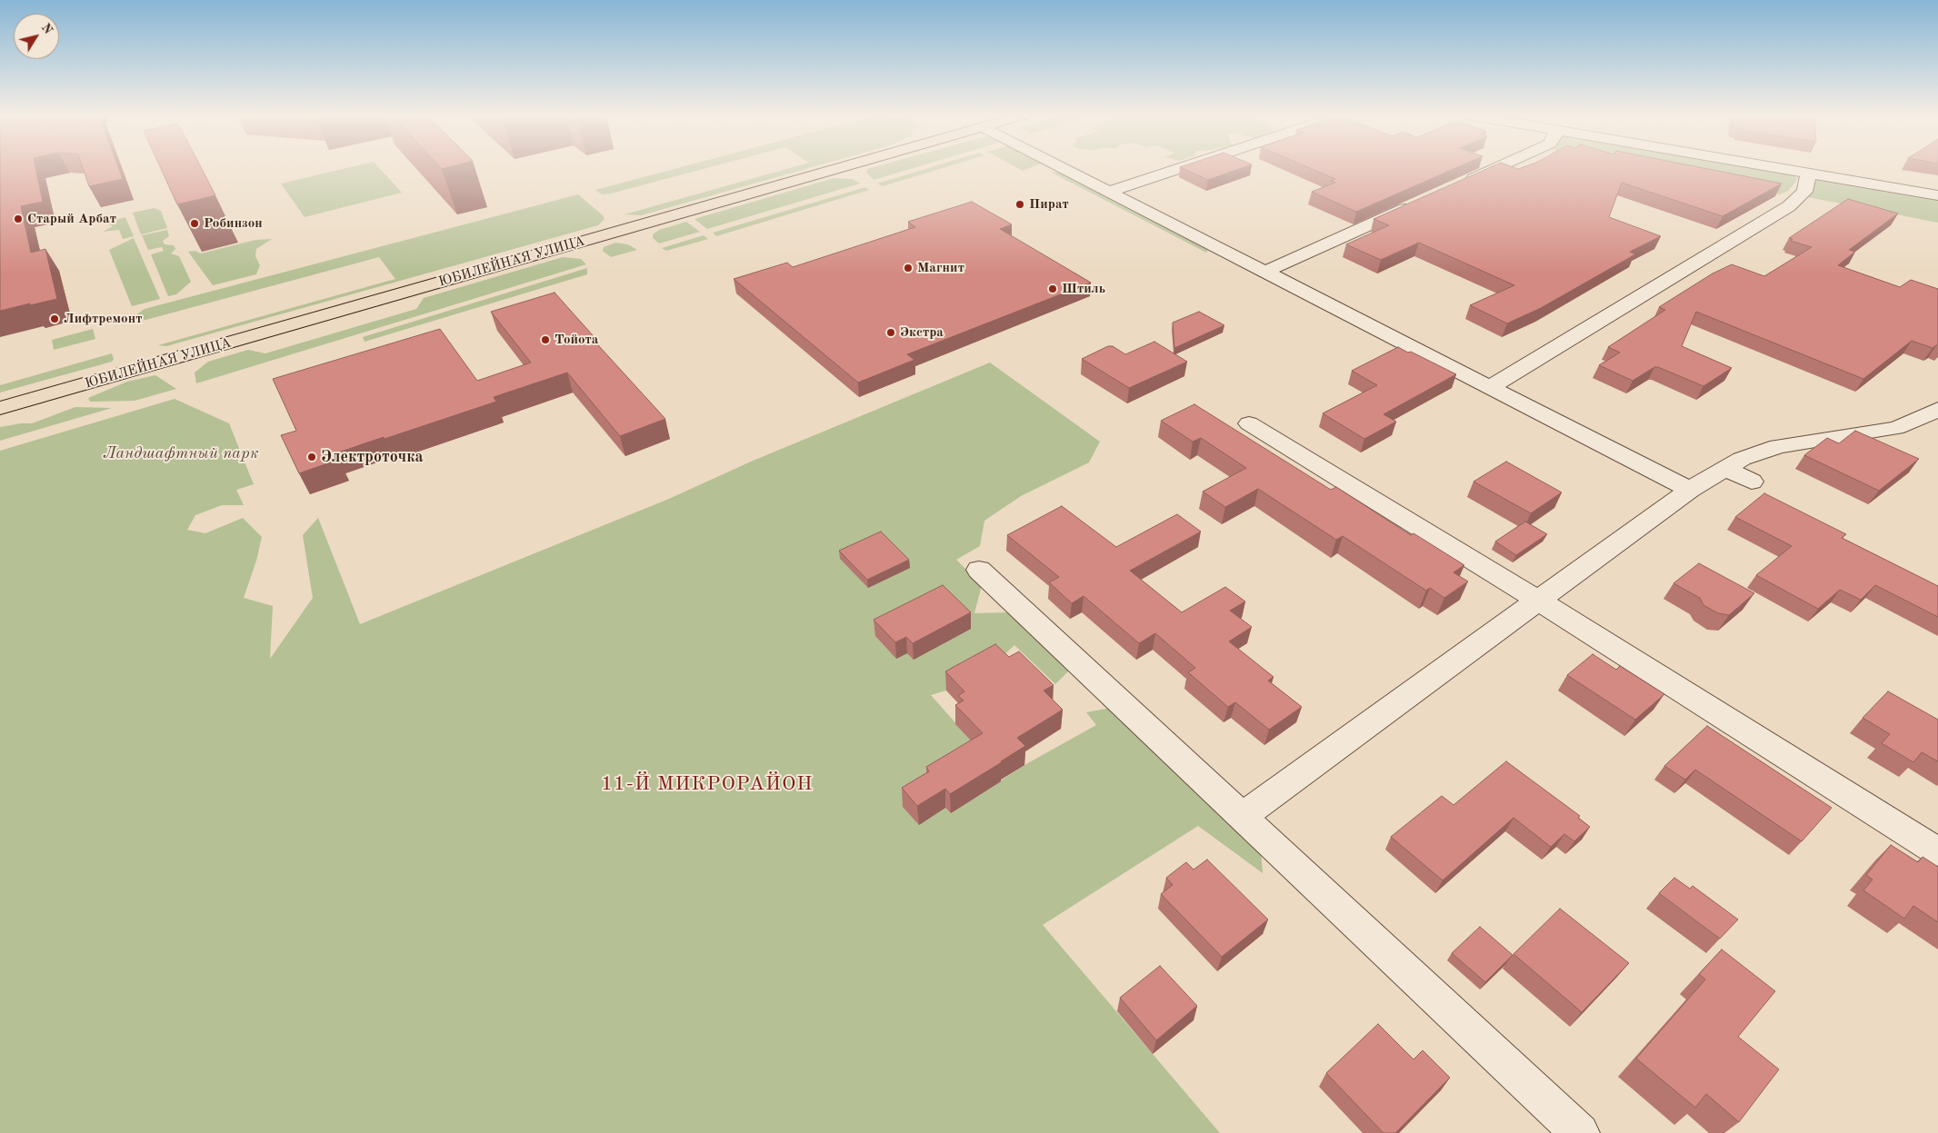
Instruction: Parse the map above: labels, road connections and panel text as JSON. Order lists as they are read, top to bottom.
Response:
{
  "streets": {
    "main road": ["ЮБИЛЕЙНАЯ УЛИЦА"]
  },
  "districts": ["11-Й МИКРОРАЙОН"],
  "parks": ["Ландшафтный парк"],
  "places": [
    "Пират",
    "Старый Арбат",
    "Робинзон",
    "Магнит",
    "Штиль",
    "Лифтремонт",
    "Экстра",
    "Тойота",
    "Электроточка"
  ],
  "north": "top right"
}
